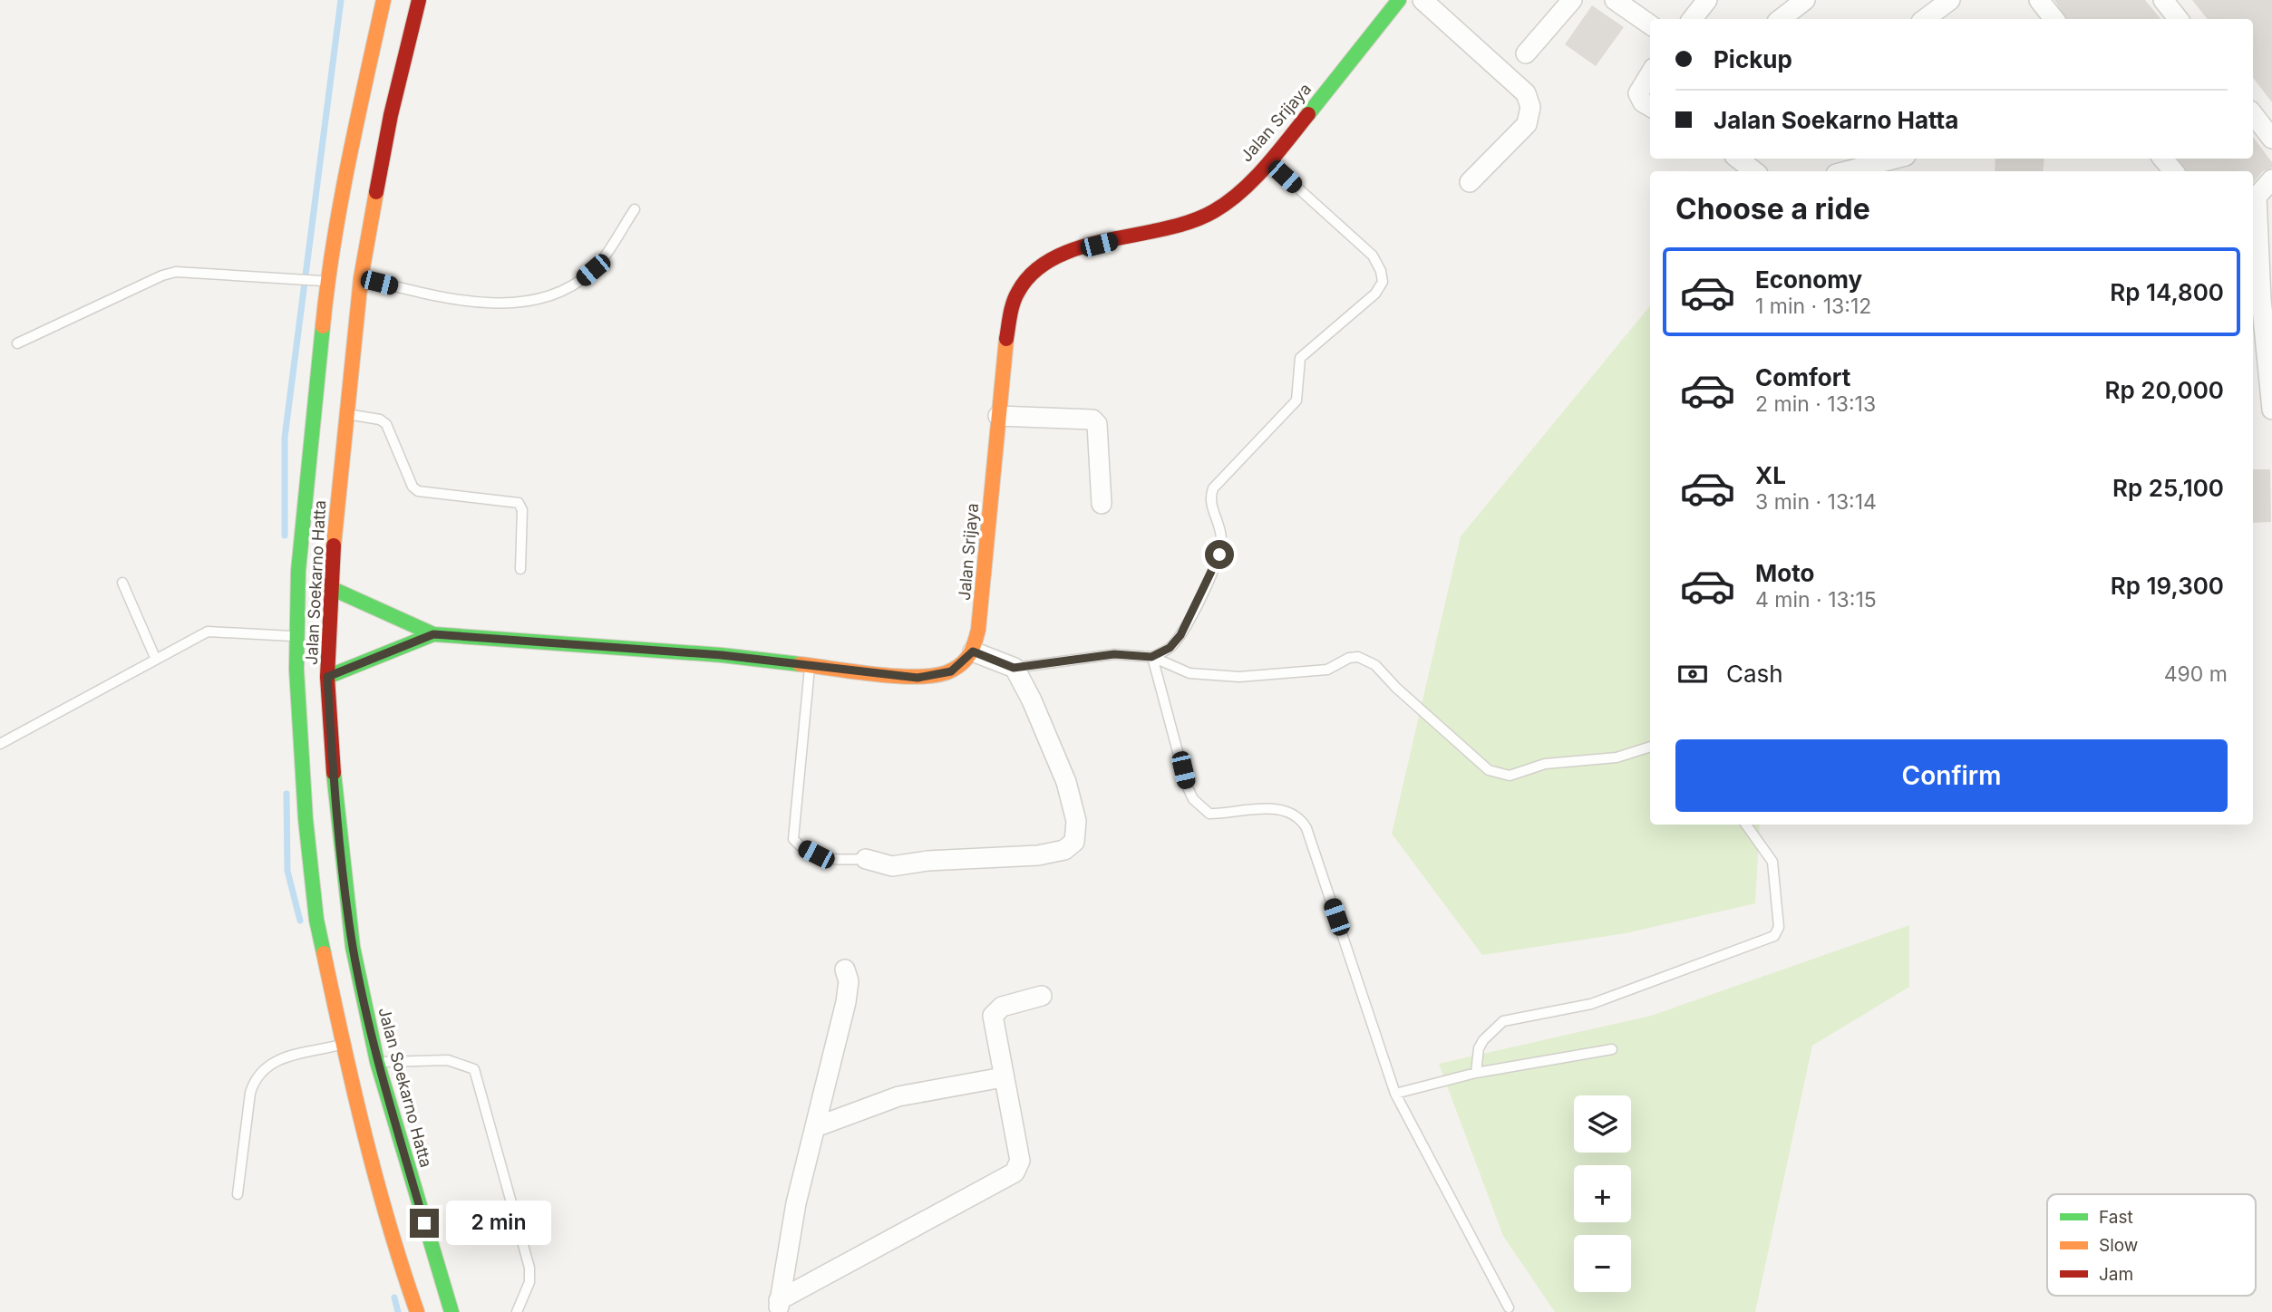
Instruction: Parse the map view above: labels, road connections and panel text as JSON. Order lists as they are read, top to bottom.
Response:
{
  "streets": {
    "main road": ["Jalan Srijaya", "Jalan Soekarno Hatta"]
  },
  "legend": ["Fast", "Slow", "Jam"],
  "page": {
    "banner": ["Pickup", "Jalan Soekarno Hatta"],
    "heading": "Choose a ride",
    "list": [
      {
        "name": "Economy",
        "note": "1 min · 13:12",
        "value": "Rp 14,800"
      },
      {
        "name": "Comfort",
        "note": "2 min · 13:13",
        "value": "Rp 20,000"
      },
      {
        "name": "XL",
        "note": "3 min · 13:14",
        "value": "Rp 25,100"
      },
      {
        "name": "Moto",
        "note": "4 min · 13:15",
        "value": "Rp 19,300"
      }
    ],
    "pay": ["Cash", "490 m"],
    "buttons": "Confirm",
    "map_buttons": ["+", "−"],
    "bubble": "2 min"
  }
}
